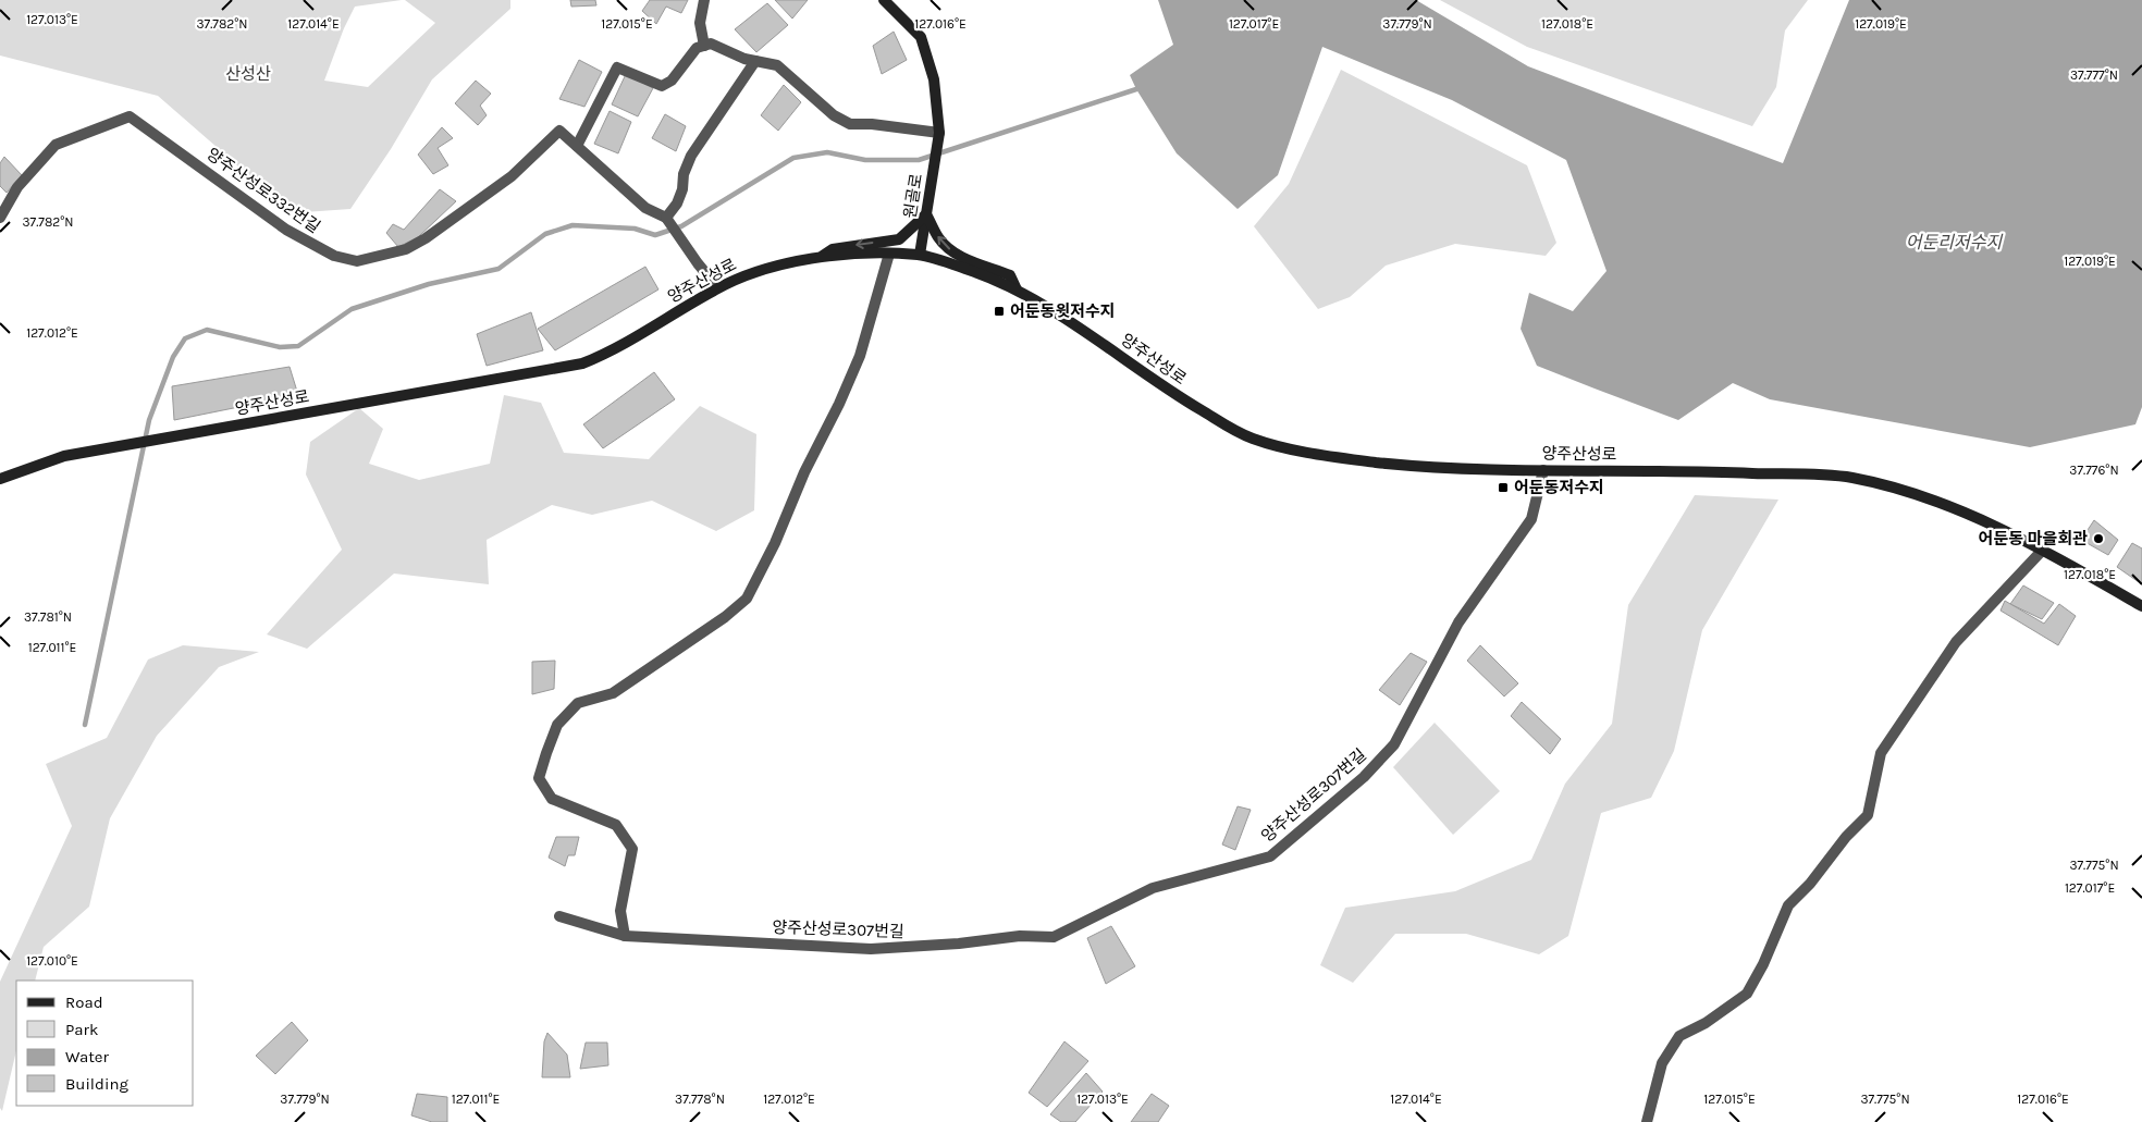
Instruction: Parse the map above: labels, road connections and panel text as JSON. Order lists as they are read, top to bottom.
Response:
{
  "streets": {
    "street": [
      "양주산성로332번길",
      "원골로",
      "양주산성로",
      "양주산성로307번길"
    ]
  },
  "crossings": [
    ["양주산성로332번길", "양주산성로"],
    ["원골로", "양주산성로"],
    ["양주산성로", "양주산성로307번길"]
  ],
  "water": ["어둔리저수지"],
  "parks": ["산성산"],
  "places": {
    "transit": ["어둔동윗저수지", "어둔동저수지"],
    "other": ["어둔동 마을회관"]
  },
  "legend": [
    "Road",
    "Park",
    "Water",
    "Building"
  ],
  "coordinates": [
    "127.013°E",
    "127.016°E",
    "37.782°N",
    "127.014°E",
    "127.015°E",
    "127.017°E",
    "37.779°N",
    "127.018°E",
    "127.019°E",
    "37.777°N",
    "127.012°E",
    "37.776°N",
    "37.781°N",
    "127.011°E",
    "37.775°N",
    "127.010°E",
    "37.778°N"
  ]
}
